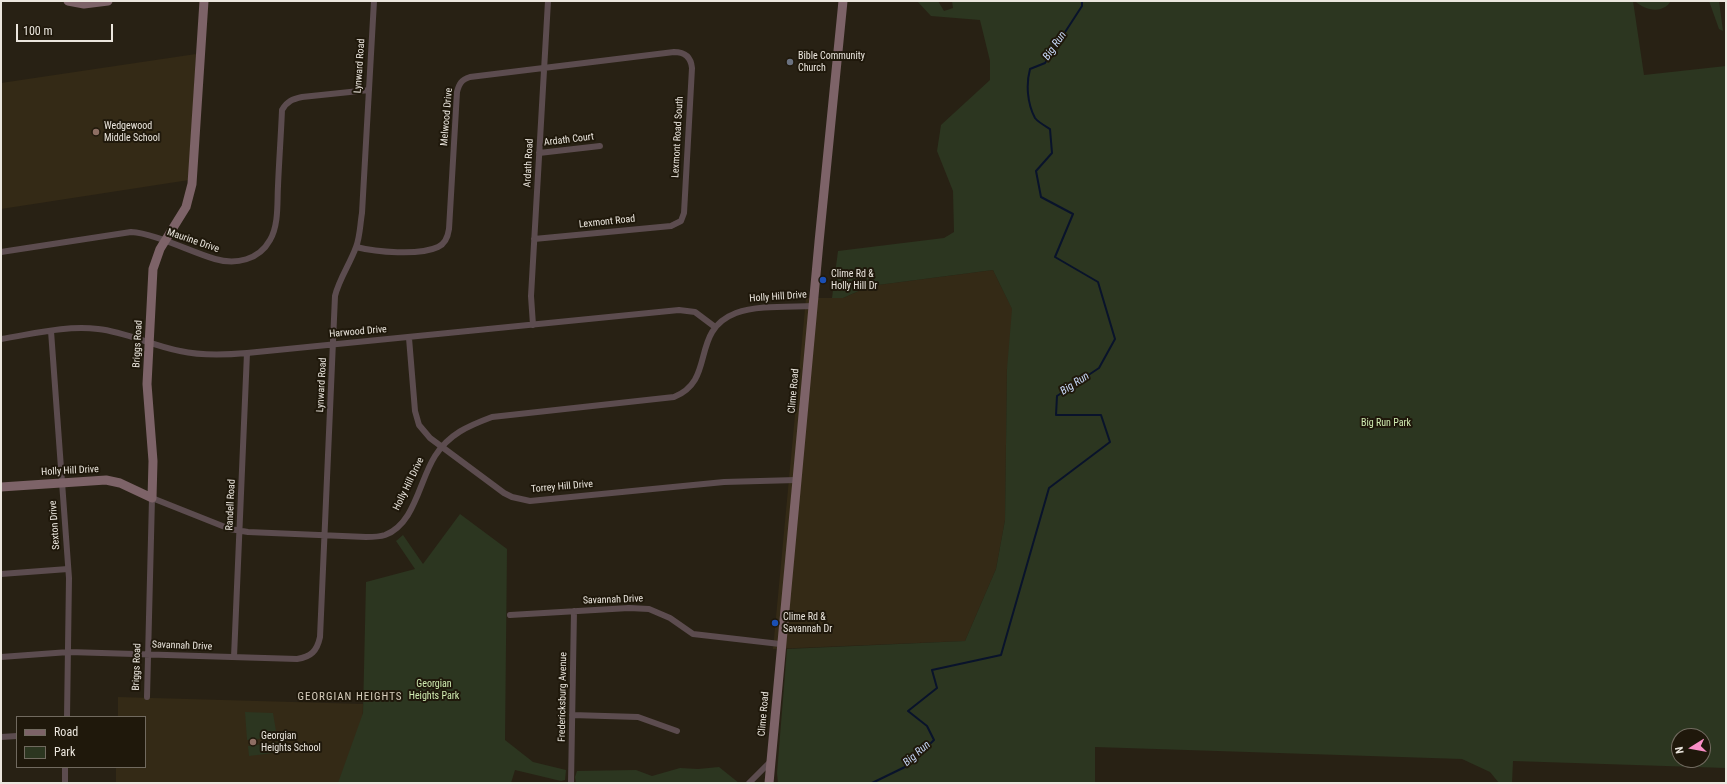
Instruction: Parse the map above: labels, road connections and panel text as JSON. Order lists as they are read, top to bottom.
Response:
{
  "streets": {
    "main road": ["Holly Hill Drive", "Briggs Road", "Clime Road"],
    "street": [
      "Lynward Road",
      "Melwood Drive",
      "Lexmont Road South",
      "Ardath Court",
      "Ardath Road",
      "Lexmont Road",
      "Maurine Drive",
      "Harwood Drive",
      "Torrey Hill Drive",
      "Randell Road",
      "Sexton Drive",
      "Savannah Drive",
      "Fredericksburg Avenue"
    ]
  },
  "crossings": [
    ["Lynward Road", "Melwood Drive"],
    ["Lynward Road", "Maurine Drive"],
    ["Lynward Road", "Holly Hill Drive"],
    ["Lynward Road", "Harwood Drive"],
    ["Lynward Road", "Savannah Drive"],
    ["Melwood Drive", "Lexmont Road South"],
    ["Melwood Drive", "Ardath Road"],
    ["Lexmont Road South", "Lexmont Road"],
    ["Ardath Court", "Ardath Road"],
    ["Ardath Road", "Lexmont Road"],
    ["Ardath Road", "Harwood Drive"],
    ["Maurine Drive", "Briggs Road"],
    ["Holly Hill Drive", "Harwood Drive"],
    ["Holly Hill Drive", "Briggs Road"],
    ["Holly Hill Drive", "Clime Road"],
    ["Holly Hill Drive", "Torrey Hill Drive"],
    ["Holly Hill Drive", "Randell Road"],
    ["Holly Hill Drive", "Sexton Drive"],
    ["Harwood Drive", "Briggs Road"],
    ["Harwood Drive", "Torrey Hill Drive"],
    ["Harwood Drive", "Randell Road"],
    ["Harwood Drive", "Sexton Drive"],
    ["Briggs Road", "Savannah Drive"],
    ["Clime Road", "Torrey Hill Drive"],
    ["Clime Road", "Savannah Drive"],
    ["Randell Road", "Savannah Drive"],
    ["Sexton Drive", "Savannah Drive"],
    ["Savannah Drive", "Fredericksburg Avenue"]
  ],
  "districts": ["GEORGIAN HEIGHTS"],
  "water": ["Big Run"],
  "parks": ["Big Run Park", "Georgian Heights Park"],
  "places": [
    "Bible Community Church",
    "Wedgewood Middle School",
    "Clime Rd & Holly Hill Dr",
    "Clime Rd & Savannah Dr",
    "Georgian Heights School"
  ],
  "legend": ["Road", "Park"],
  "scale_bar": "100 m",
  "north": "left"
}
